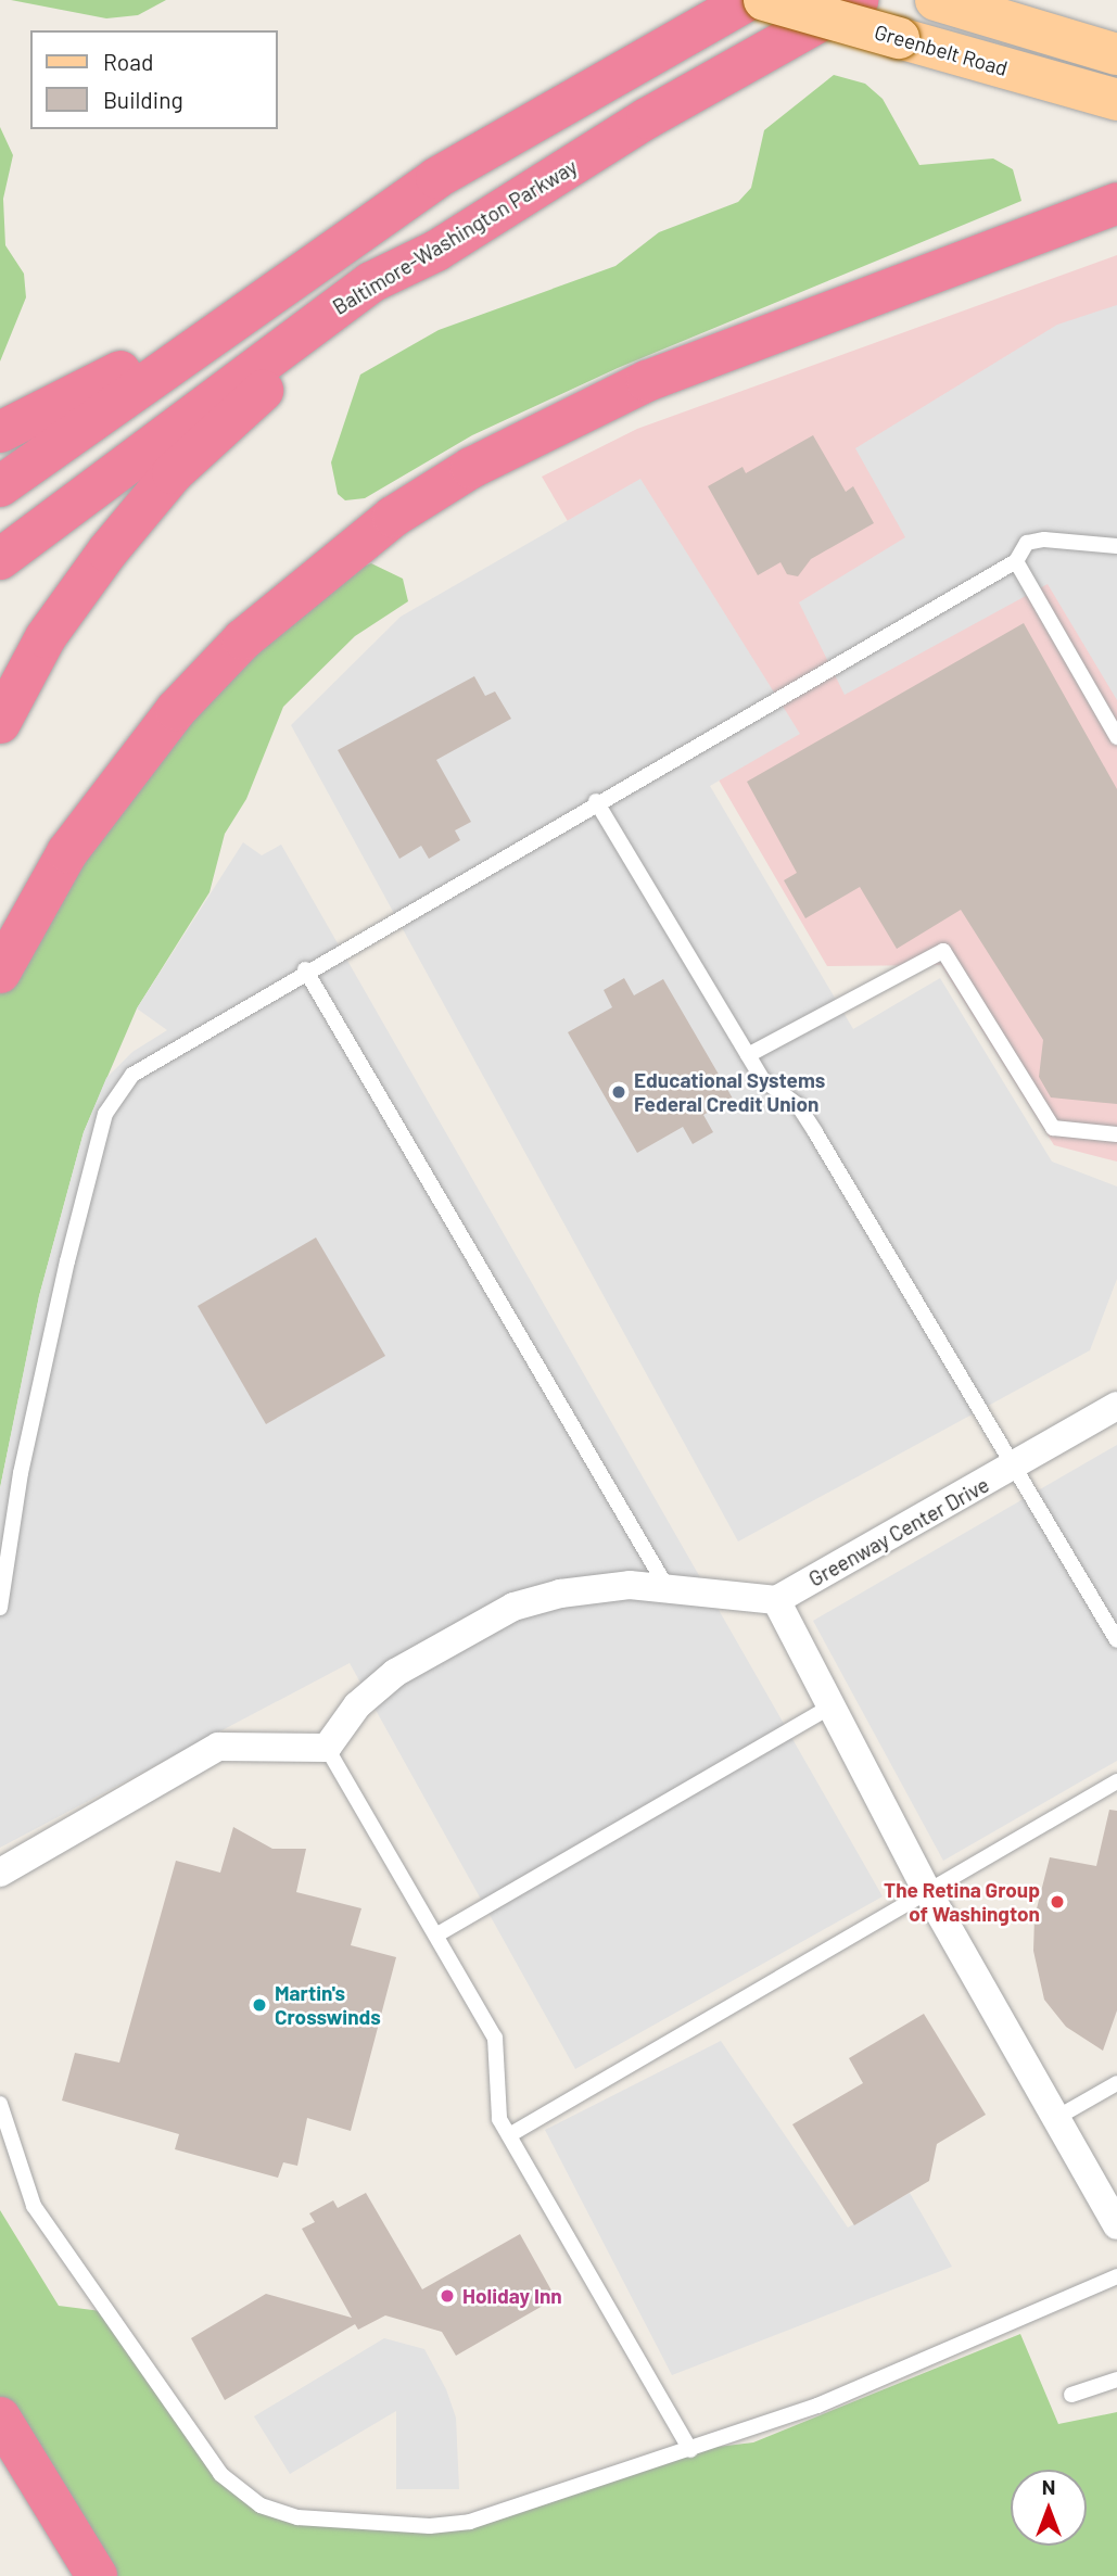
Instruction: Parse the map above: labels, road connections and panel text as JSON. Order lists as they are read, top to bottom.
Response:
{
  "streets": {
    "highway": ["Baltimore-Washington Parkway"],
    "main road": ["Greenbelt Road"],
    "street": ["Greenway Center Drive"]
  },
  "places": [
    "Educational Systems Federal Credit Union",
    "The Retina Group of Washington",
    "Martin's Crosswinds",
    "Holiday Inn"
  ],
  "legend": ["Road", "Building"],
  "north": "top"
}
